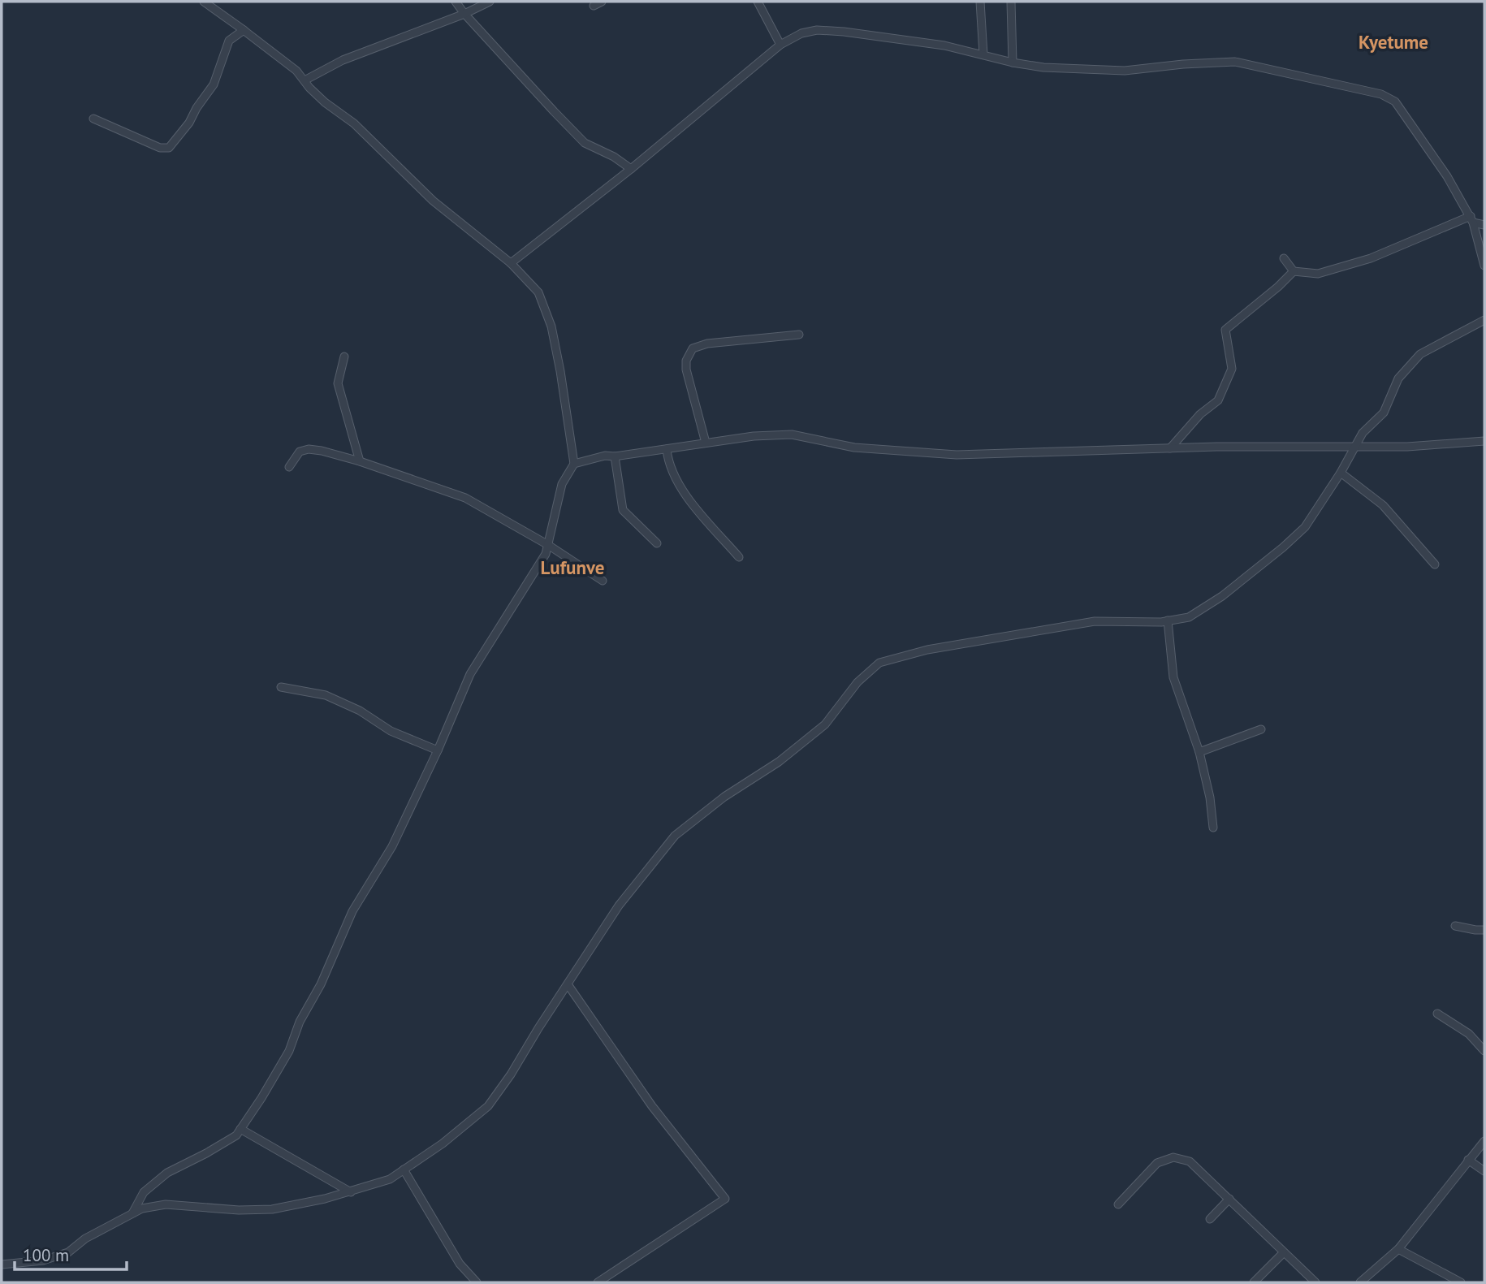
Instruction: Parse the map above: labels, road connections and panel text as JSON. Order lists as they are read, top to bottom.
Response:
{
  "districts": ["Kyetume", "Lufunve"],
  "scale_bar": "100 m"
}
